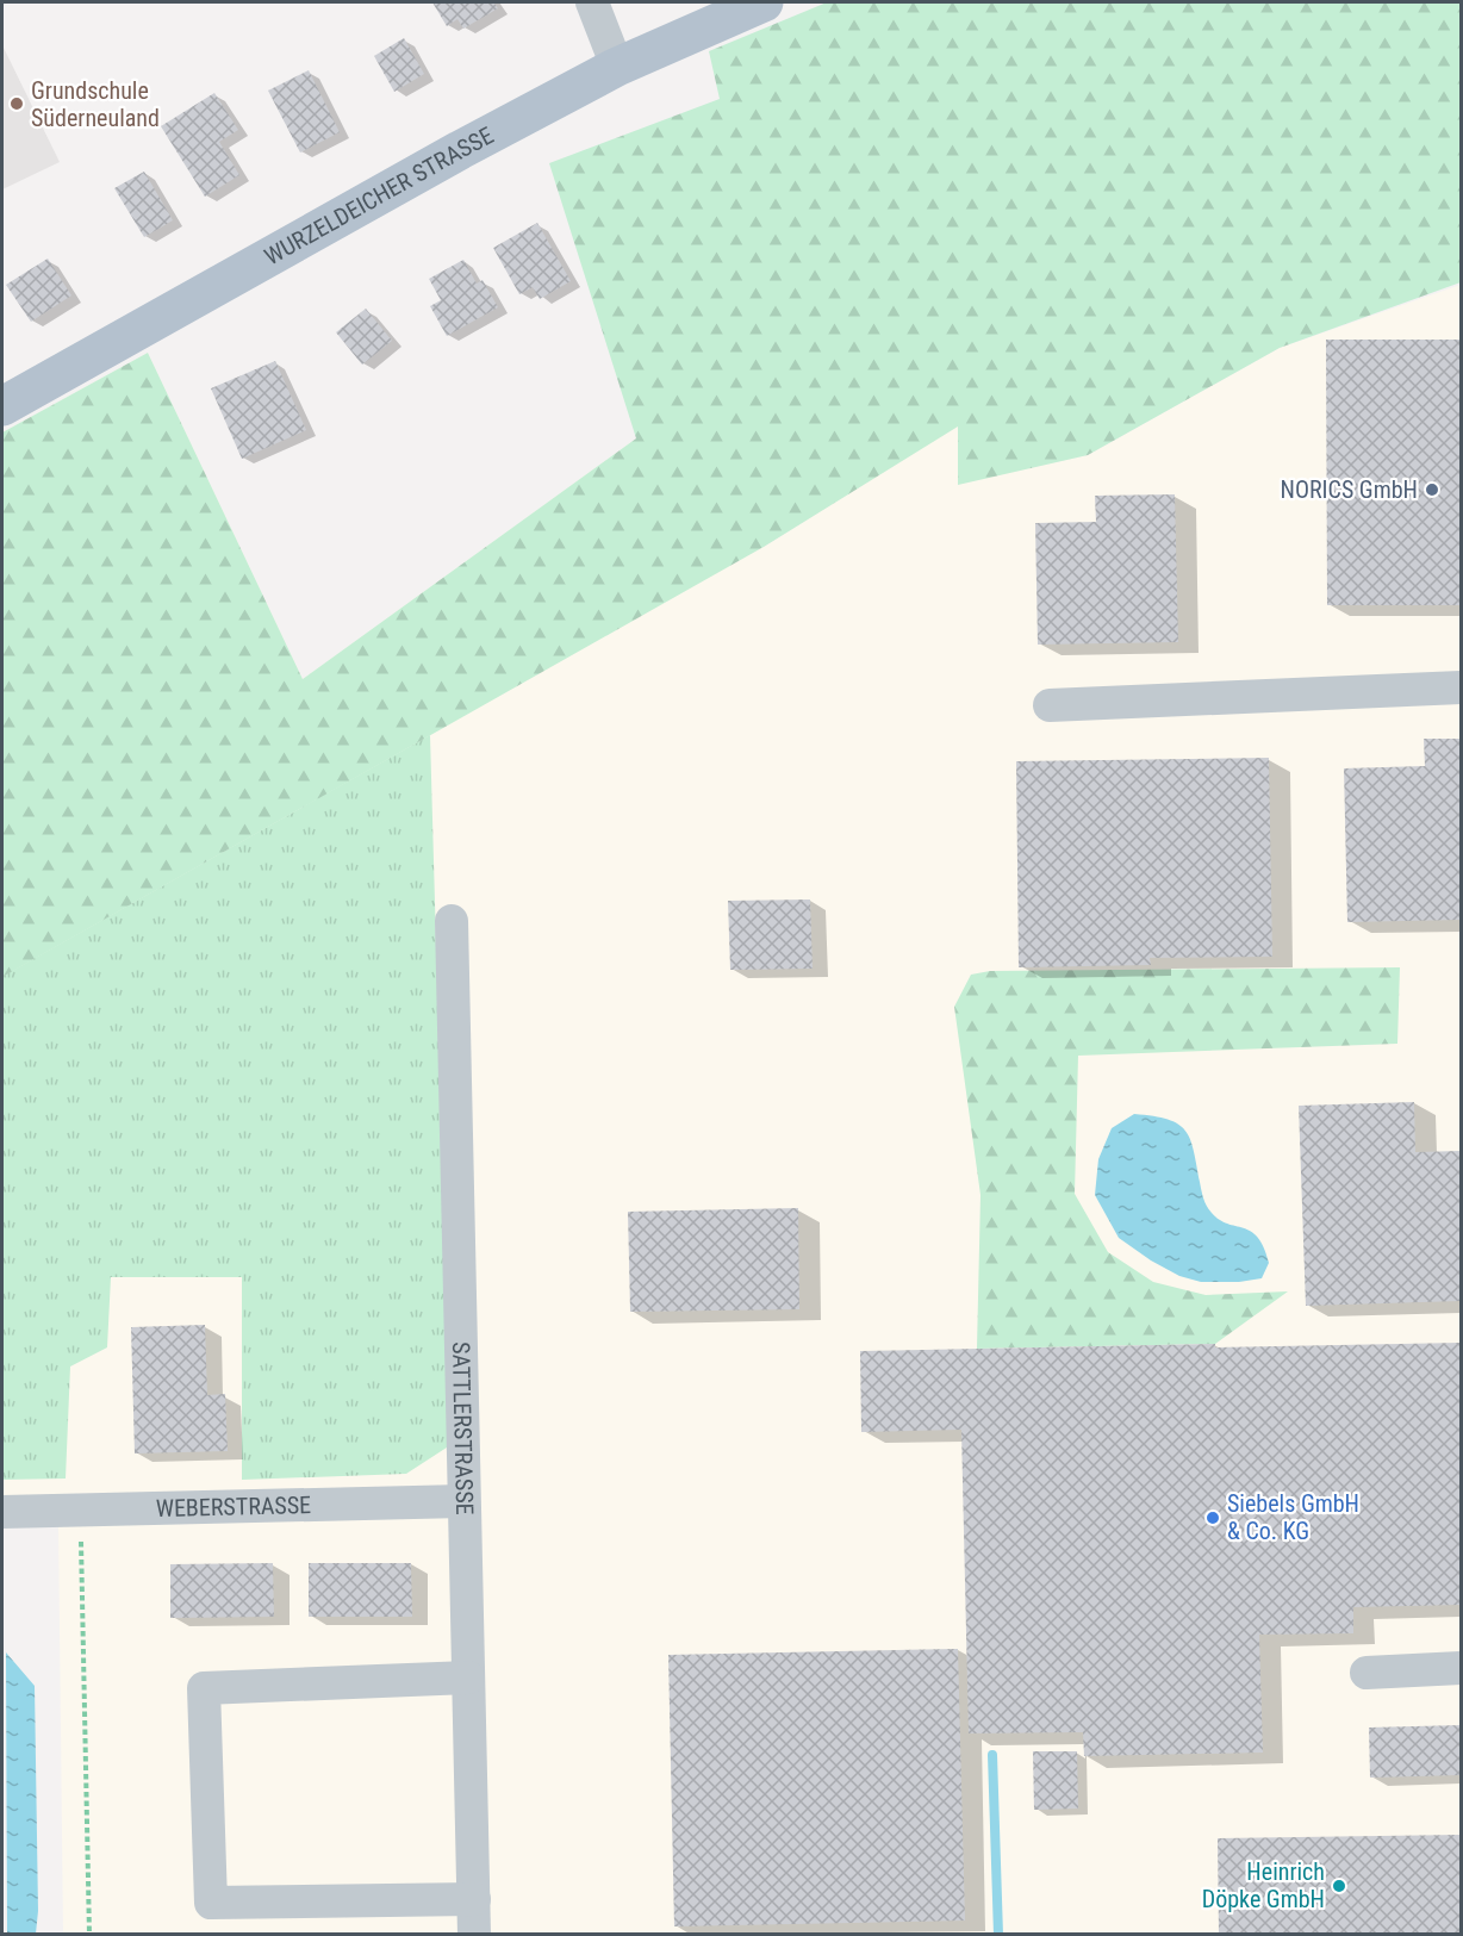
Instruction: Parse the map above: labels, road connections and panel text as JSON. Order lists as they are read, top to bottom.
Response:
{
  "streets": {
    "main road": ["WURZELDEICHER STRASSE"],
    "street": ["SATTLERSTRASSE", "WEBERSTRASSE"]
  },
  "crossings": [
    ["SATTLERSTRASSE", "WEBERSTRASSE"]
  ],
  "places": [
    "Grundschule Süderneuland",
    "NORICS GmbH",
    "Siebels GmbH & Co. KG",
    "Heinrich Döpke GmbH"
  ]
}
